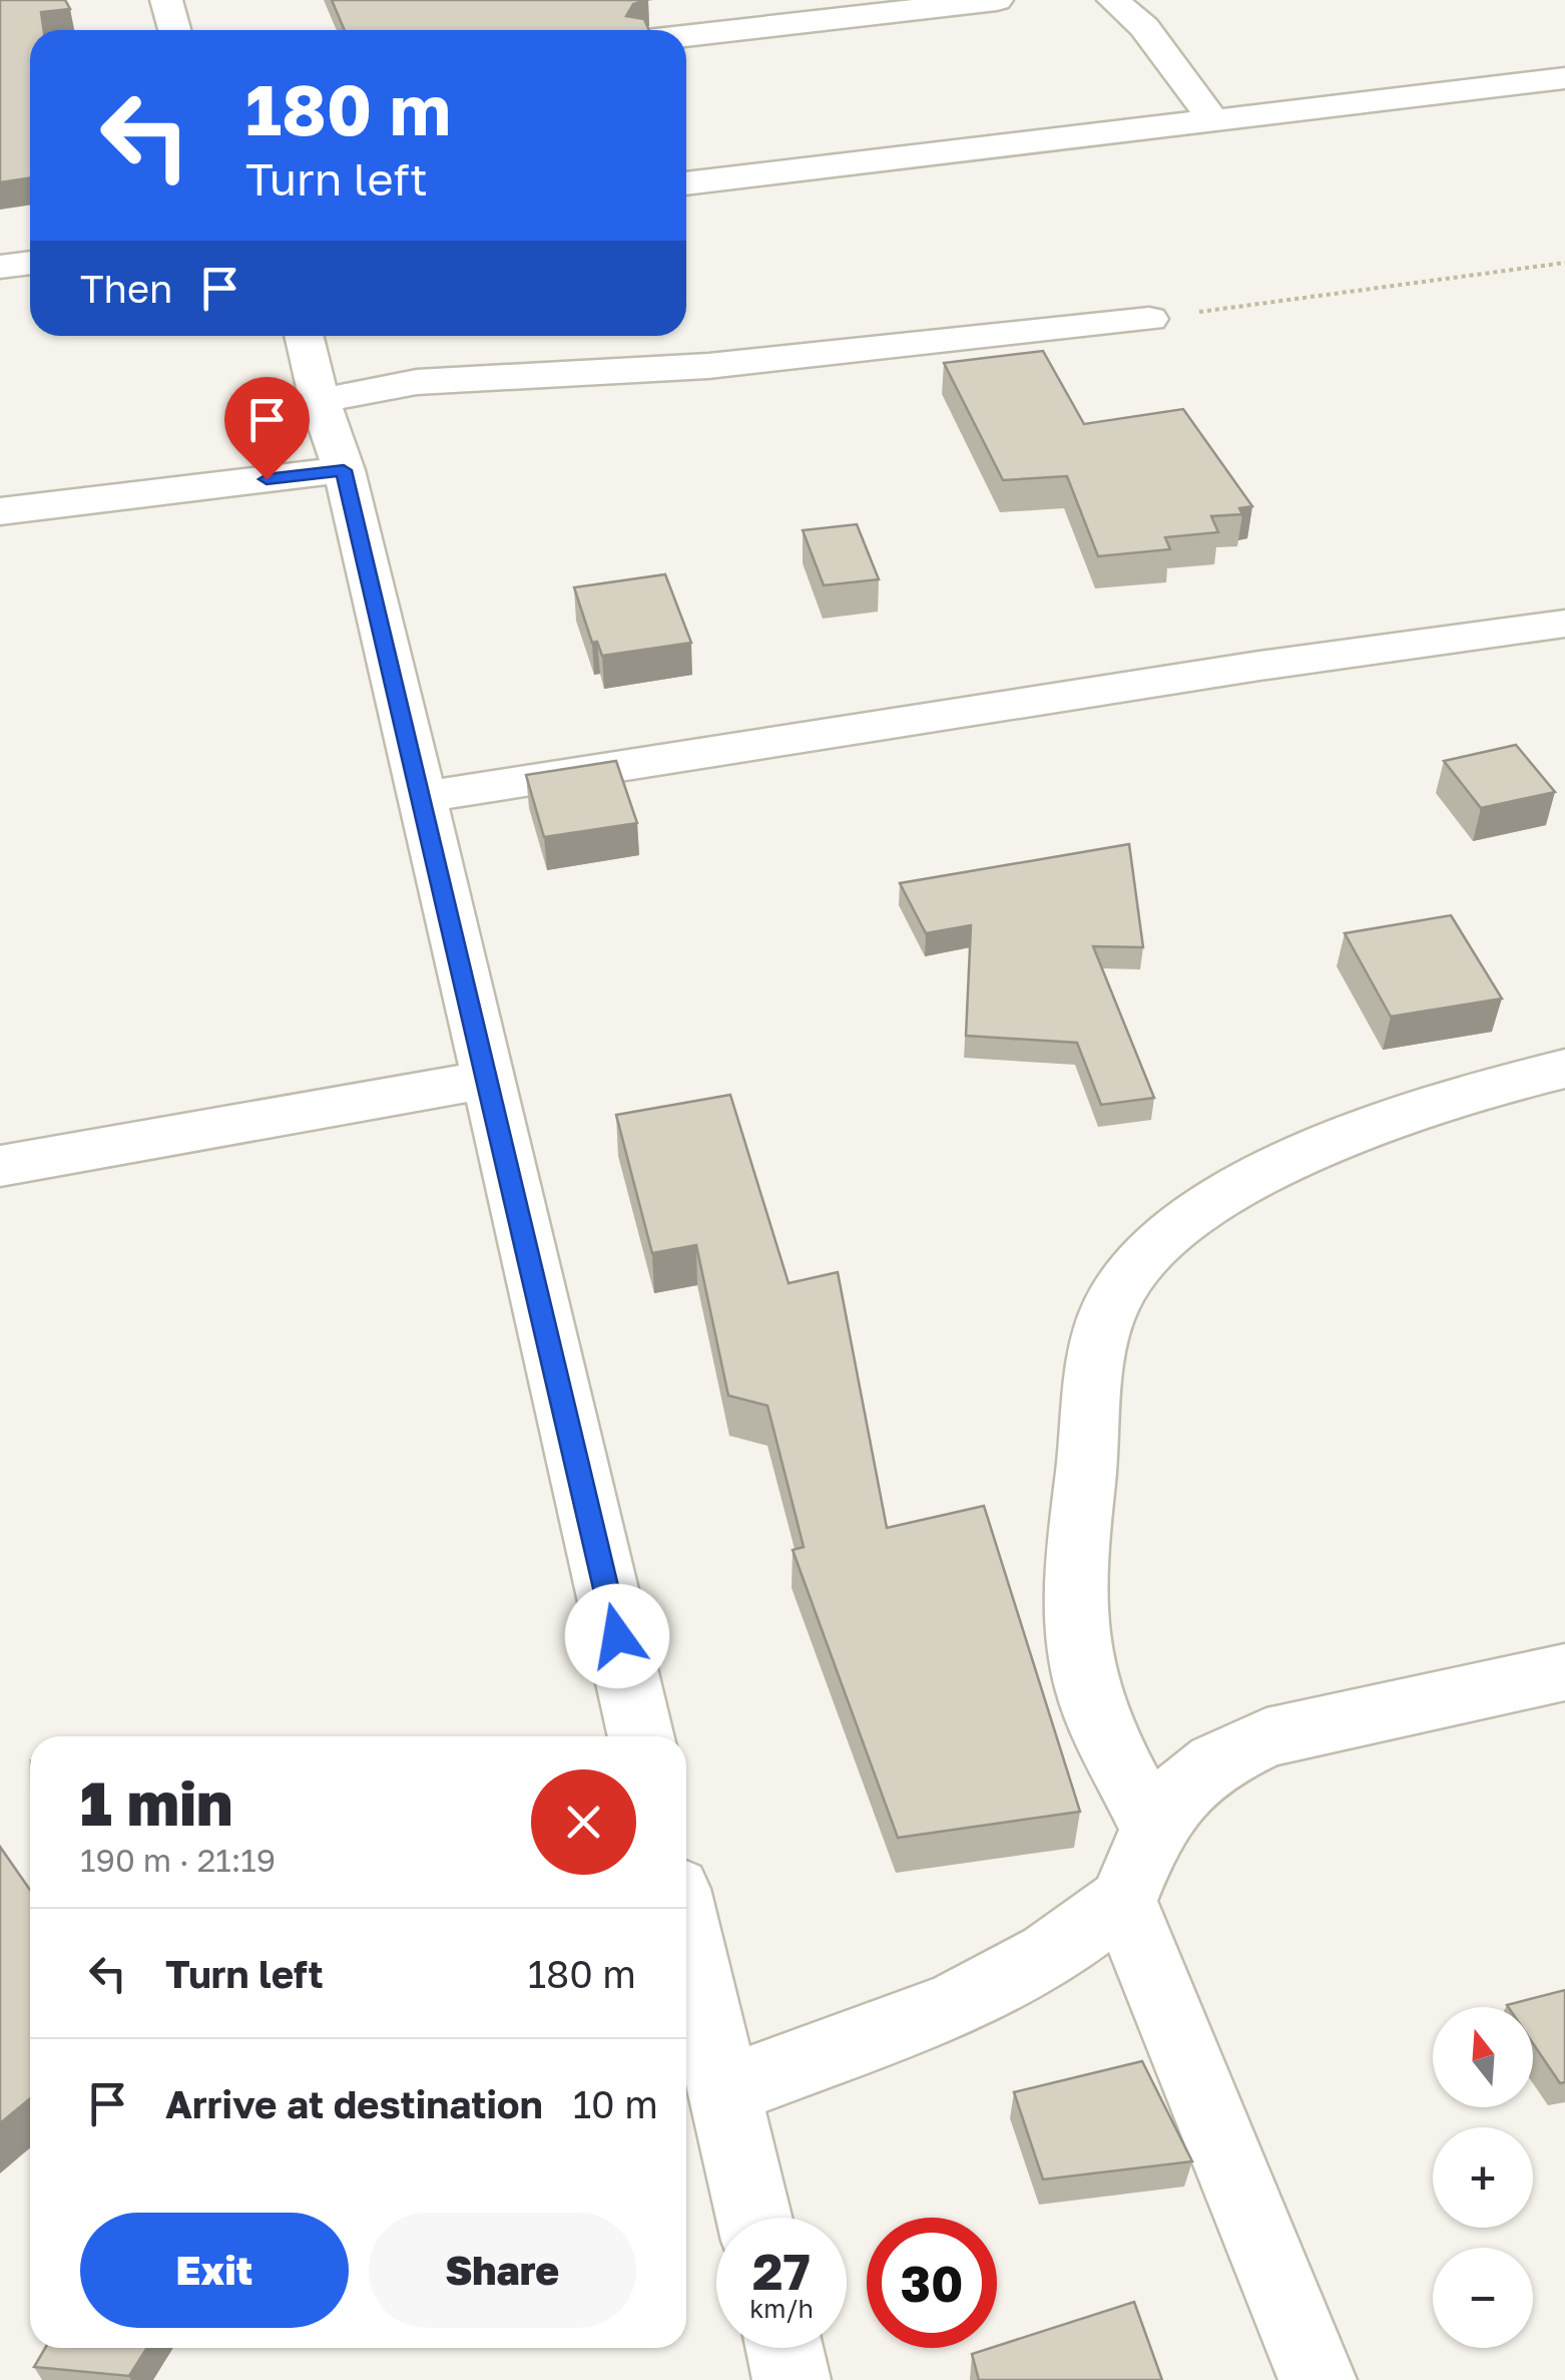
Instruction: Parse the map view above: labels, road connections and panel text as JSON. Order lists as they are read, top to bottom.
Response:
{
  "north": "top",
  "page": {
    "turn": ["180 m", "Turn left"],
    "then": "Then",
    "heading": ["1 min", "190 m · 21:19"],
    "list": [
      {
        "name": "Turn left",
        "value": "180 m"
      },
      {
        "name": "Arrive at destination",
        "value": "10 m"
      }
    ],
    "map_buttons": ["+", "−"],
    "buttons": ["Exit", "Share"],
    "speed": "27 km/h",
    "limit": "30"
  }
}
